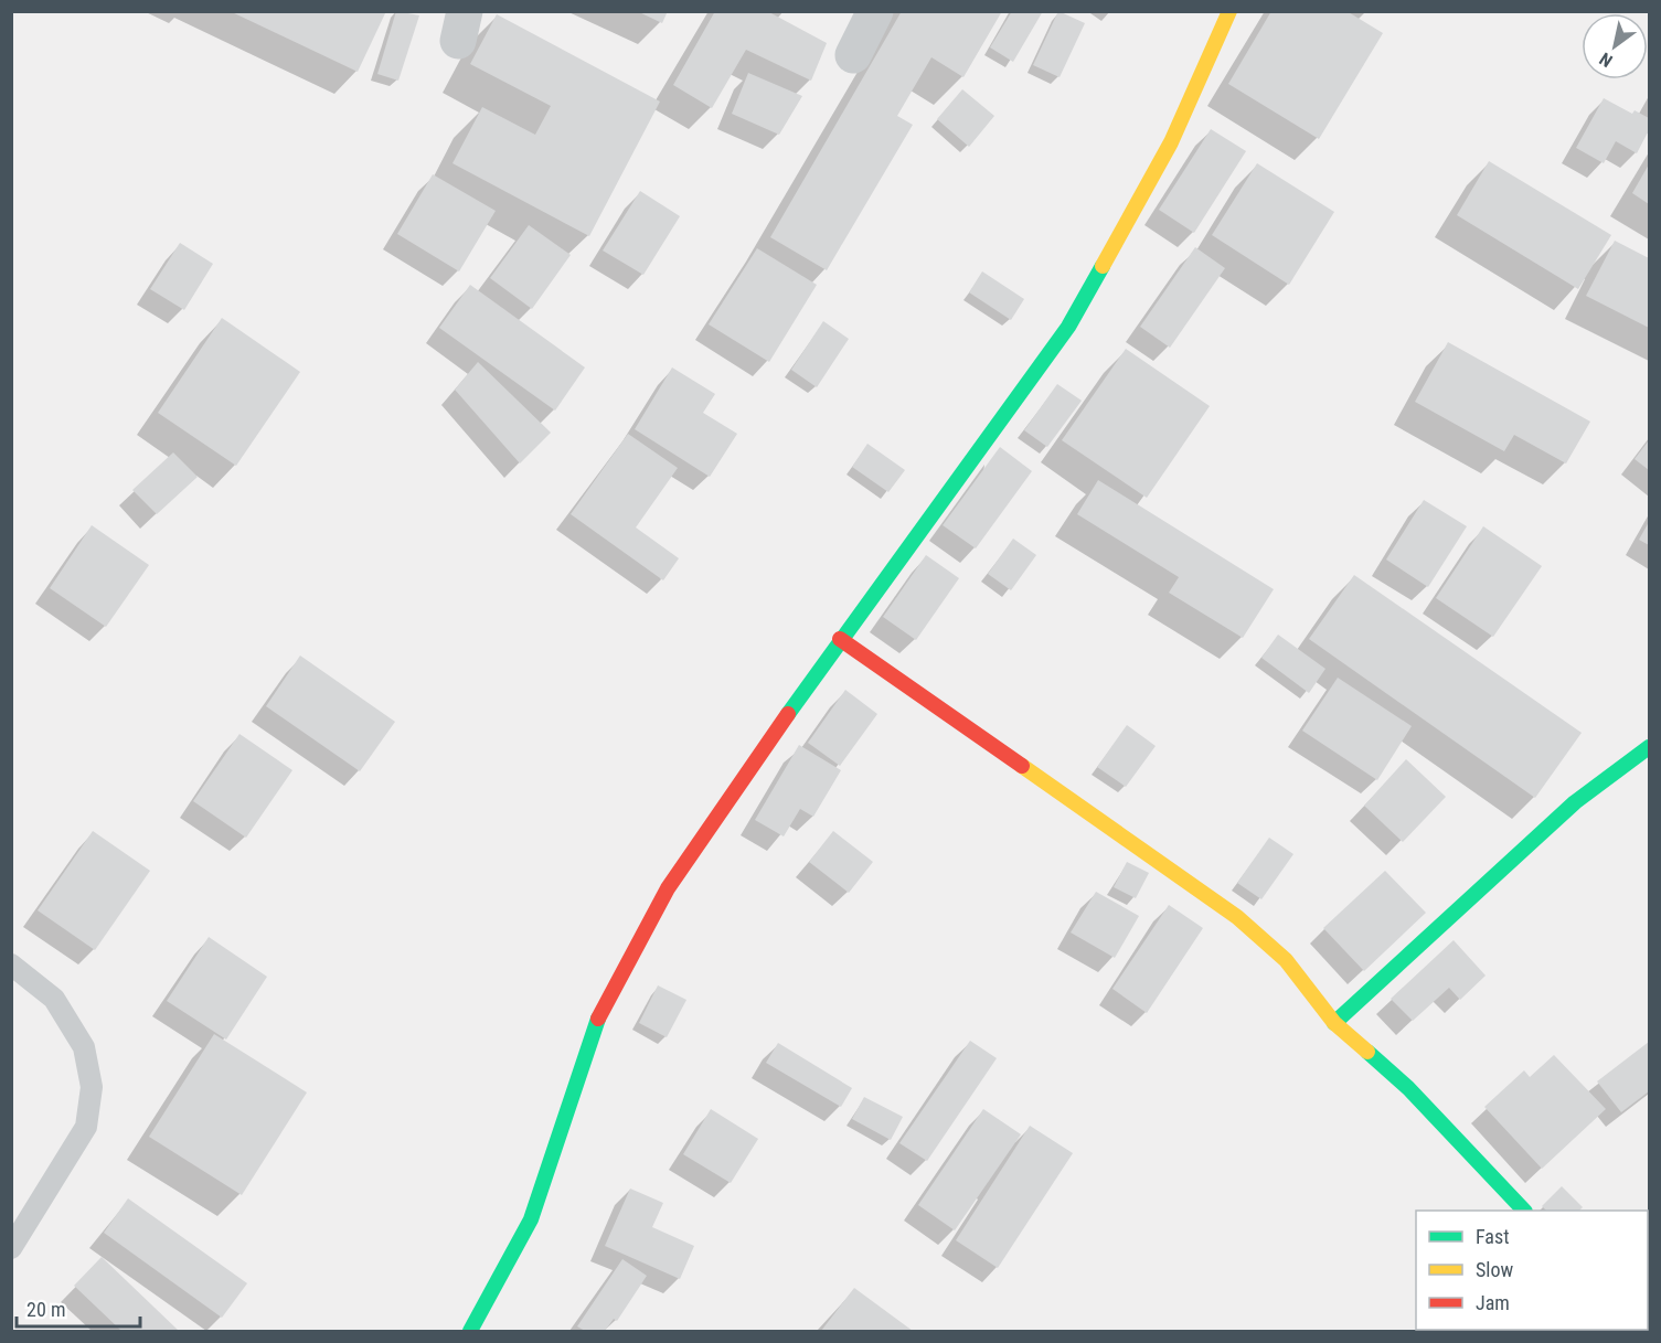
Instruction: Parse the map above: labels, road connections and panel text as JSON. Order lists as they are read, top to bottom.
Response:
{
  "legend": ["Fast", "Slow", "Jam"],
  "scale_bar": "20 m",
  "north": "bottom left"
}
